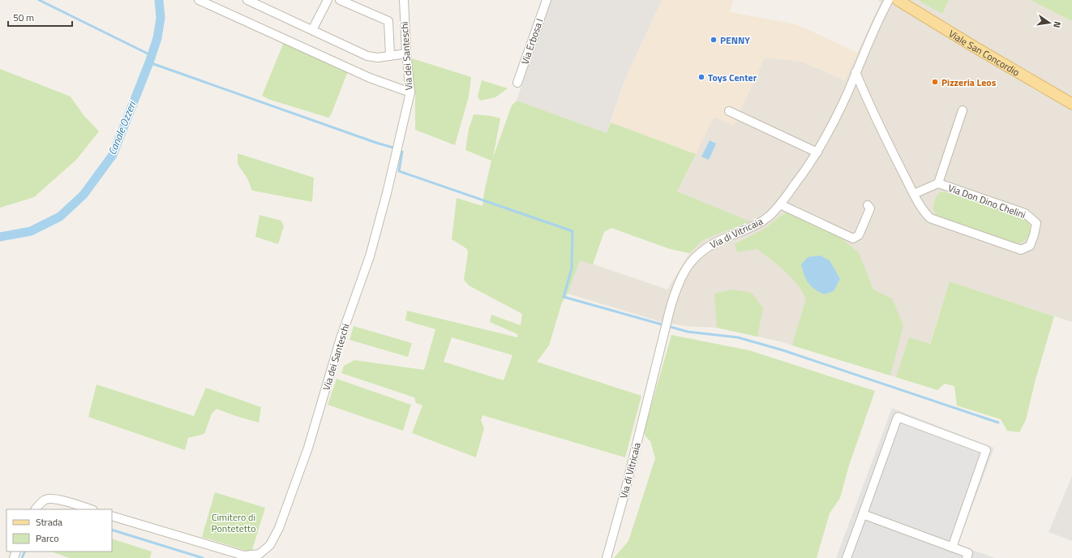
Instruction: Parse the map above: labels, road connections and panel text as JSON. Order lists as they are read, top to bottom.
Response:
{
  "streets": {
    "main road": ["Viale San Concordio"],
    "street": [
      "Via Erbosa I",
      "Via dei Santeschi",
      "Via Don Dino Chelini",
      "Via di Vitricaia"
    ]
  },
  "crossings": [
    ["Via Don Dino Chelini", "Via di Vitricaia"]
  ],
  "water": ["Canale Ozzeri"],
  "parks": ["Cimitero di Pontetetto"],
  "places": ["PENNY", "Toys Center", "Pizzeria Leos"],
  "legend": ["Strada", "Parco"],
  "scale_bar": "50 m",
  "north": "right"
}
